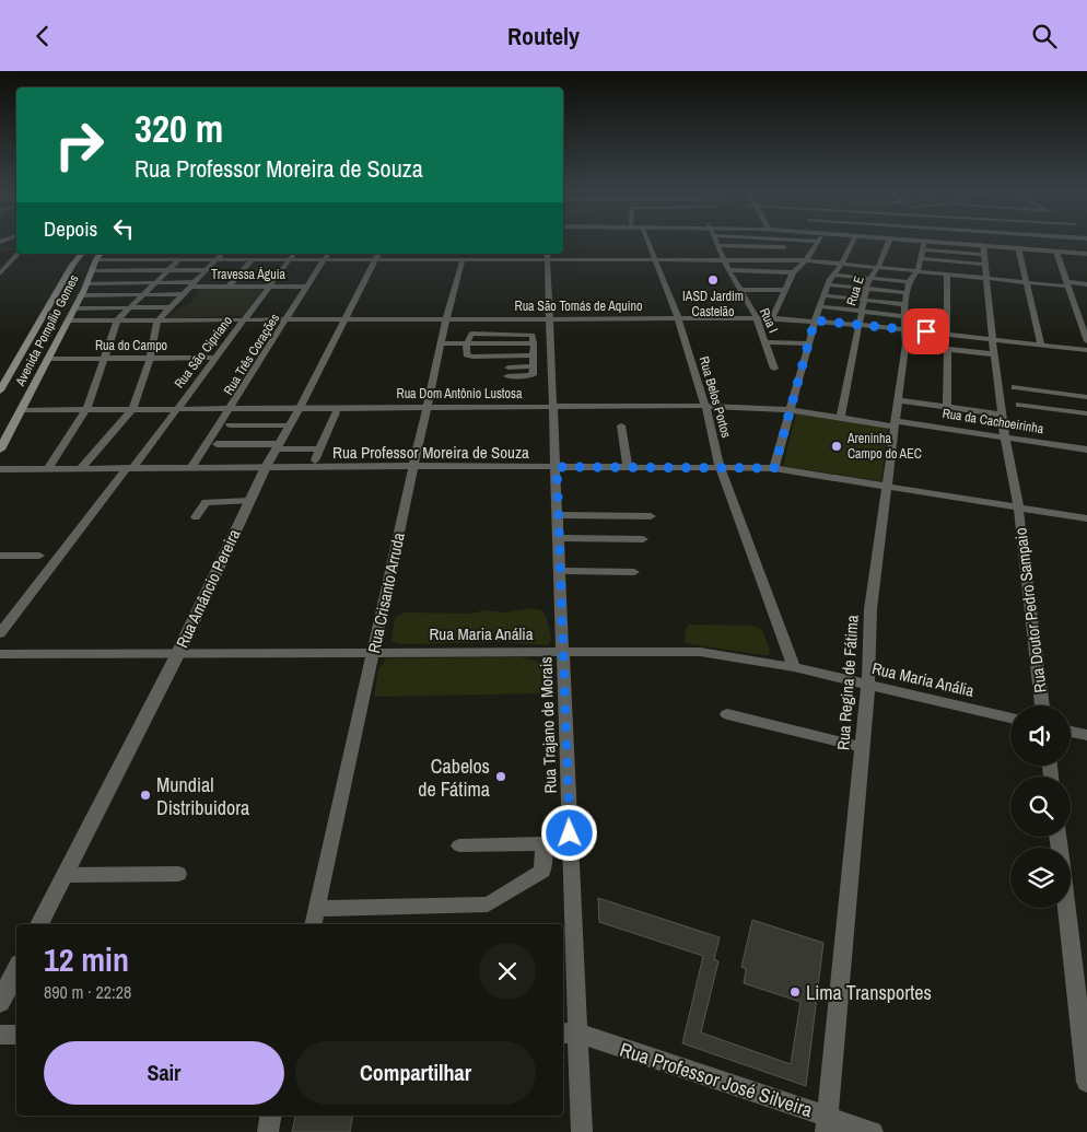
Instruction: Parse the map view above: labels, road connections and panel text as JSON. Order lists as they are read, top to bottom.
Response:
{
  "streets": {
    "main road": ["Avenida Pompílio Gomes"],
    "street": [
      "Travessa Águia",
      "Rua E",
      "Rua São Tomás de Aquino",
      "Rua I",
      "Rua do Campo",
      "Rua São Cipriano",
      "Rua Três Corações",
      "Rua Dom Antônio Lustosa",
      "Rua Belos Portos",
      "Rua da Cachoeirinha",
      "Rua Professor Moreira de Souza",
      "Rua Amâncio Pereira",
      "Rua Crisanto Arruda",
      "Rua Doutor Pedro Sampaio",
      "Rua Maria Anália",
      "Rua Regina de Fátima",
      "Rua Trajano de Morais",
      "Rua Professor José Silveira"
    ]
  },
  "crossings": [
    ["Travessa Águia", "Rua São Cipriano"],
    ["Travessa Águia", "Rua Três Corações"],
    ["Rua E", "Rua São Tomás de Aquino"],
    ["Rua E", "Rua Dom Antônio Lustosa"],
    ["Rua São Tomás de Aquino", "Rua I"],
    ["Rua São Tomás de Aquino", "Avenida Pompílio Gomes"],
    ["Rua São Tomás de Aquino", "Rua São Cipriano"],
    ["Rua São Tomás de Aquino", "Rua Três Corações"],
    ["Rua São Tomás de Aquino", "Rua Belos Portos"],
    ["Rua São Tomás de Aquino", "Rua Amâncio Pereira"],
    ["Rua São Tomás de Aquino", "Rua Crisanto Arruda"],
    ["Rua São Tomás de Aquino", "Rua Doutor Pedro Sampaio"],
    ["Rua São Tomás de Aquino", "Rua Regina de Fátima"],
    ["Rua São Tomás de Aquino", "Rua Trajano de Morais"],
    ["Avenida Pompílio Gomes", "Rua do Campo"],
    ["Avenida Pompílio Gomes", "Rua Dom Antônio Lustosa"],
    ["Rua do Campo", "Rua São Cipriano"],
    ["Rua São Cipriano", "Rua Dom Antônio Lustosa"],
    ["Rua São Cipriano", "Rua Professor Moreira de Souza"],
    ["Rua Três Corações", "Rua Dom Antônio Lustosa"],
    ["Rua Três Corações", "Rua Professor Moreira de Souza"],
    ["Rua Dom Antônio Lustosa", "Rua Belos Portos"],
    ["Rua Dom Antônio Lustosa", "Rua da Cachoeirinha"],
    ["Rua Dom Antônio Lustosa", "Rua Amâncio Pereira"],
    ["Rua Dom Antônio Lustosa", "Rua Crisanto Arruda"],
    ["Rua Dom Antônio Lustosa", "Rua Regina de Fátima"],
    ["Rua Dom Antônio Lustosa", "Rua Trajano de Morais"],
    ["Rua Belos Portos", "Rua Professor Moreira de Souza"],
    ["Rua Belos Portos", "Rua Maria Anália"],
    ["Rua da Cachoeirinha", "Rua Doutor Pedro Sampaio"],
    ["Rua da Cachoeirinha", "Rua Regina de Fátima"],
    ["Rua Professor Moreira de Souza", "Rua Amâncio Pereira"],
    ["Rua Professor Moreira de Souza", "Rua Crisanto Arruda"],
    ["Rua Professor Moreira de Souza", "Rua Doutor Pedro Sampaio"],
    ["Rua Professor Moreira de Souza", "Rua Regina de Fátima"],
    ["Rua Professor Moreira de Souza", "Rua Trajano de Morais"],
    ["Rua Amâncio Pereira", "Rua Maria Anália"],
    ["Rua Crisanto Arruda", "Rua Maria Anália"],
    ["Rua Maria Anália", "Rua Regina de Fátima"],
    ["Rua Maria Anália", "Rua Trajano de Morais"],
    ["Rua Regina de Fátima", "Rua Professor José Silveira"],
    ["Rua Trajano de Morais", "Rua Professor José Silveira"]
  ],
  "places": [
    "IASD Jardim Castelão",
    "Areninha Campo do AEC",
    "Cabelos de Fátima",
    "Mundial Distribuidora",
    "Lima Transportes"
  ],
  "page": {
    "header": "Routely",
    "turn": ["320 m", "Rua Professor Moreira de Souza"],
    "then": "Depois",
    "heading": ["12 min", "890 m · 22:28"],
    "buttons": ["Sair", "Compartilhar"]
  }
}
